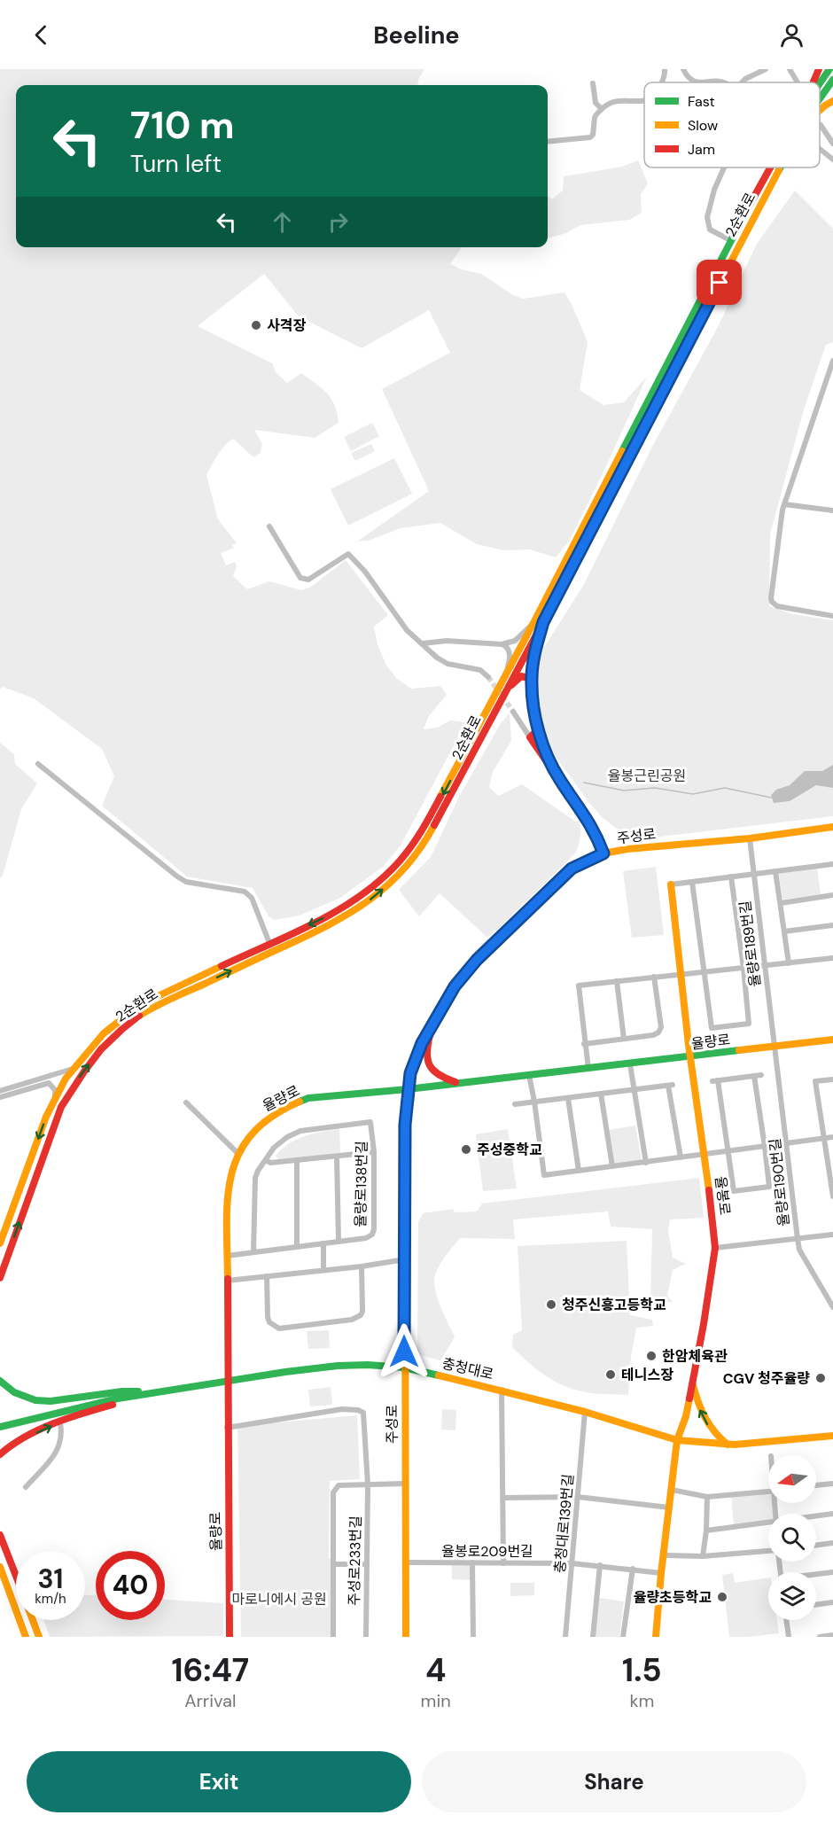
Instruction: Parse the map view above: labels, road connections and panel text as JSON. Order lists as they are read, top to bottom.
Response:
{
  "streets": {
    "main road": [
      "2순환로",
      "주성로",
      "율량로",
      "율봉로",
      "충청대로"
    ],
    "street": [
      "율량로189번길",
      "율량로190번길",
      "율량로138번길",
      "충청대로139번길",
      "율봉로209번길",
      "주성로233번길"
    ]
  },
  "crossings": [
    ["주성로", "율량로189번길"],
    ["주성로", "율량로"],
    ["주성로", "충청대로"],
    ["주성로", "율봉로209번길"],
    ["율량로189번길", "율량로"],
    ["율량로189번길", "율량로190번길"],
    ["율량로", "율량로190번길"],
    ["율량로", "율량로138번길"],
    ["율량로", "율봉로"],
    ["율량로", "충청대로"],
    ["율량로", "주성로233번길"],
    ["율봉로", "충청대로"],
    ["율봉로", "율봉로209번길"],
    ["충청대로", "충청대로139번길"],
    ["충청대로139번길", "율봉로209번길"]
  ],
  "parks": ["율봉근린공원", "마로니에시 공원"],
  "places": [
    "사격장",
    "주성중학교",
    "청주신흥고등학교",
    "한암체육관",
    "테니스장",
    "CGV 청주율량",
    "율량초등학교"
  ],
  "legend": ["Fast", "Slow", "Jam"],
  "north": "left",
  "page": {
    "header": "Beeline",
    "turn": ["710 m", "Turn left"],
    "speed": "31 km/h",
    "limit": "40",
    "eta": [
      "16:47",
      "Arrival",
      "4",
      "min",
      "1.5",
      "km"
    ],
    "buttons": ["Exit", "Share"]
  }
}
